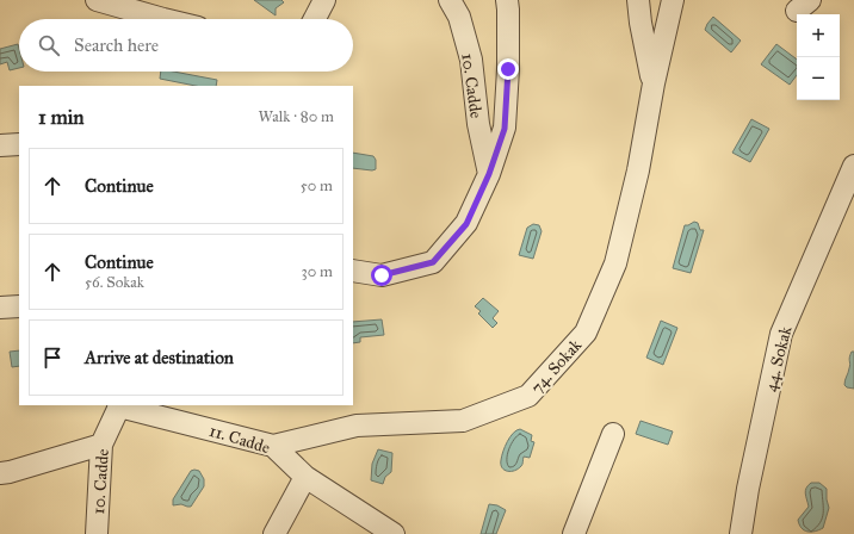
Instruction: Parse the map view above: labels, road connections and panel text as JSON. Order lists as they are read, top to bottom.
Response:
{
  "streets": {
    "street": [
      "10. Cadde",
      "44. Sokak",
      "74. Sokak",
      "11. Cadde"
    ]
  },
  "crossings": [
    ["10. Cadde", "11. Cadde"],
    ["74. Sokak", "11. Cadde"]
  ],
  "page": {
    "map_buttons": ["+", "−"],
    "search": "Search here",
    "heading": ["1 min", "Walk · 80 m"],
    "list": [
      ["Continue", "50 m"],
      ["Continue", "56. Sokak", "30 m"],
      "Arrive at destination"
    ]
  }
}
